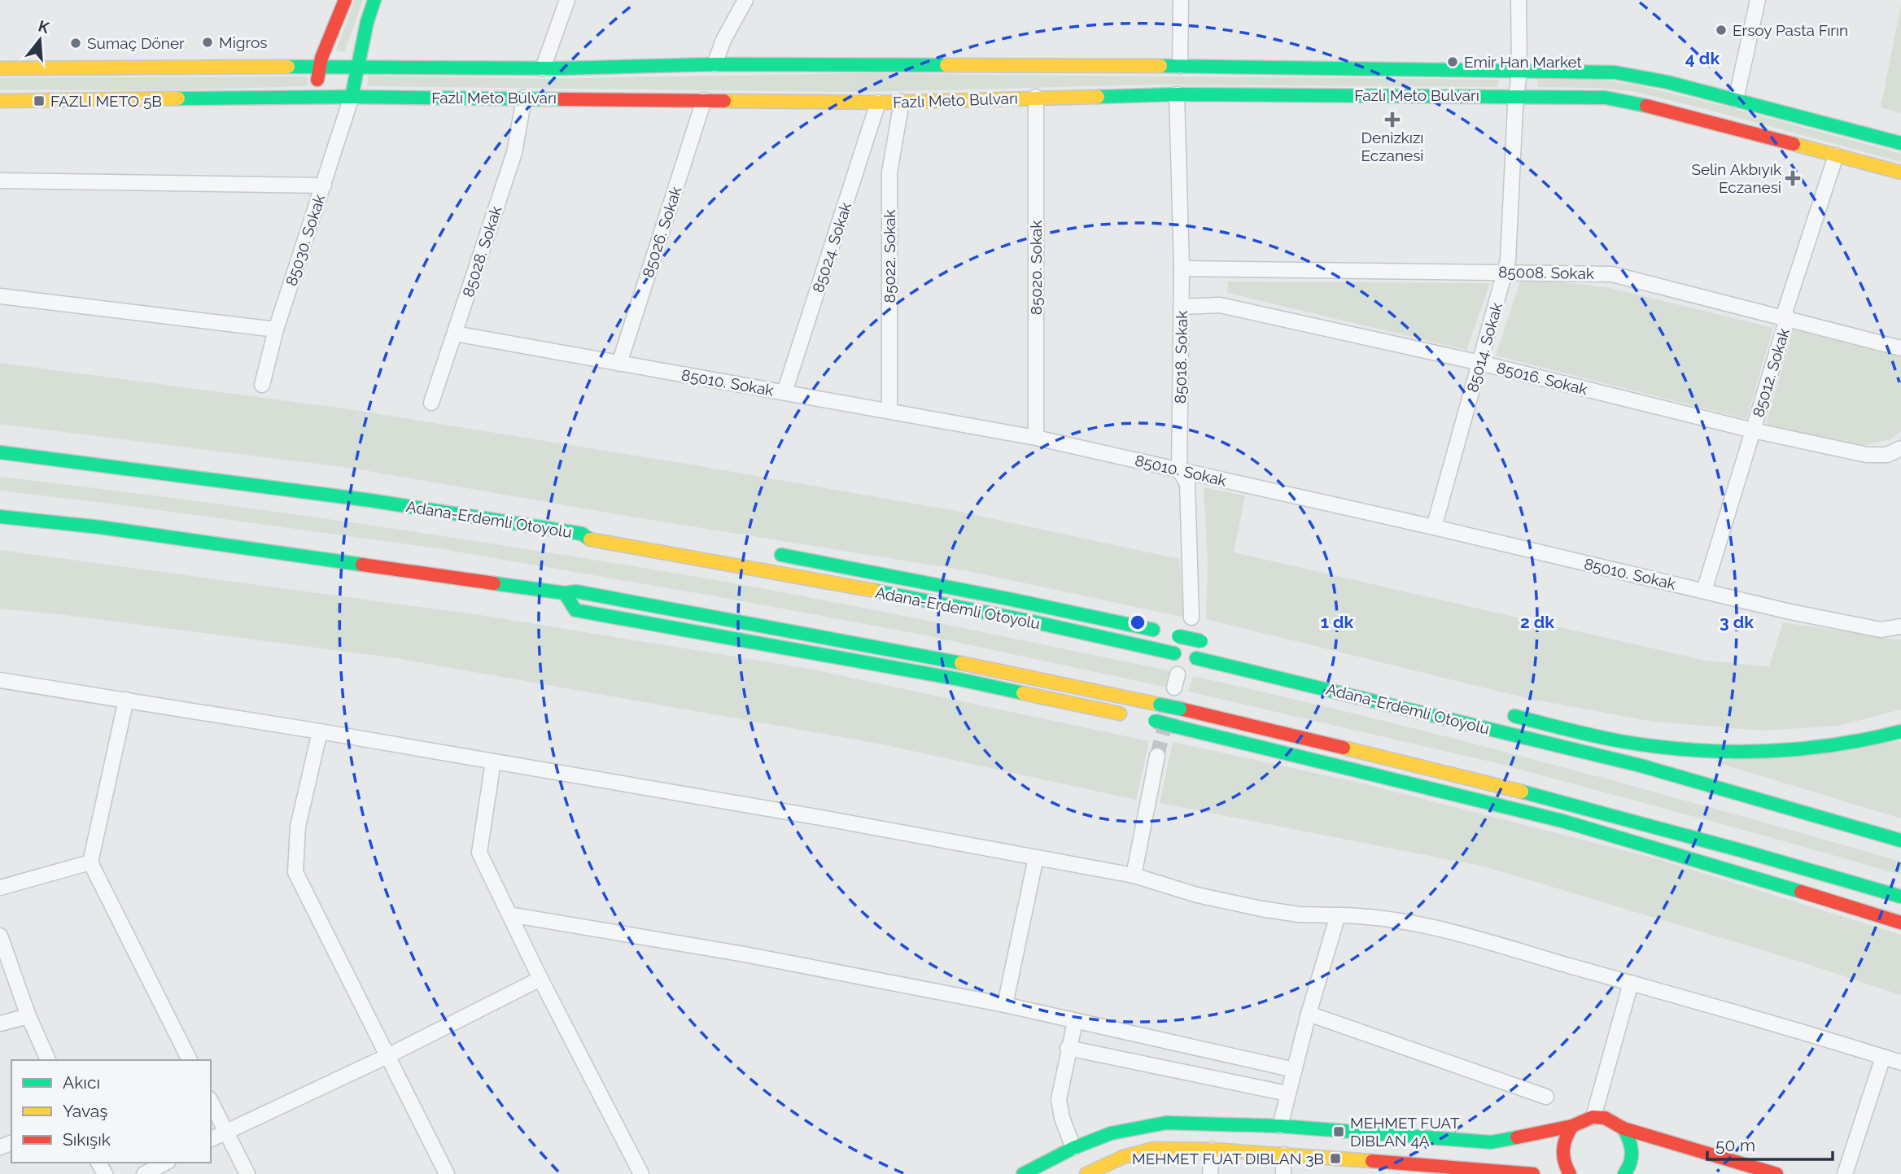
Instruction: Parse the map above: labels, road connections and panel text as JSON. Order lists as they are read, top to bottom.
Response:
{
  "streets": {
    "main road": ["Fazlı Meto Bulvarı", "Adana-Erdemli Otoyolu"],
    "street": [
      "85026. Sokak",
      "85030. Sokak",
      "85024. Sokak",
      "85028. Sokak",
      "85022. Sokak",
      "85020. Sokak",
      "85008. Sokak",
      "85014. Sokak",
      "85018. Sokak",
      "85012. Sokak",
      "85016. Sokak",
      "85010. Sokak"
    ]
  },
  "crossings": [
    ["Fazlı Meto Bulvarı", "85026. Sokak"],
    ["Fazlı Meto Bulvarı", "85030. Sokak"],
    ["Fazlı Meto Bulvarı", "85024. Sokak"],
    ["Fazlı Meto Bulvarı", "85028. Sokak"],
    ["Fazlı Meto Bulvarı", "85022. Sokak"],
    ["Fazlı Meto Bulvarı", "85020. Sokak"],
    ["Fazlı Meto Bulvarı", "85014. Sokak"],
    ["Fazlı Meto Bulvarı", "85018. Sokak"],
    ["Fazlı Meto Bulvarı", "85012. Sokak"],
    ["85026. Sokak", "85010. Sokak"],
    ["85024. Sokak", "85010. Sokak"],
    ["85028. Sokak", "85010. Sokak"],
    ["85022. Sokak", "85010. Sokak"],
    ["85020. Sokak", "85010. Sokak"],
    ["85008. Sokak", "85014. Sokak"],
    ["85008. Sokak", "85018. Sokak"],
    ["85008. Sokak", "85012. Sokak"],
    ["85014. Sokak", "85016. Sokak"],
    ["85014. Sokak", "85010. Sokak"],
    ["85018. Sokak", "85016. Sokak"],
    ["85018. Sokak", "85010. Sokak"],
    ["85012. Sokak", "85016. Sokak"],
    ["85012. Sokak", "85010. Sokak"]
  ],
  "places": {
    "other": [
      "Ersoy Pasta Fırın",
      "Migros",
      "Sumaç Döner",
      "Emir Han Market"
    ],
    "transit": ["FAZLI METO 5B", "MEHMET FUAT DIBLAN 4A", "MEHMET FUAT DIBLAN 3B"],
    "health": ["Denizkızı Eczanesi", "Selin Akbıyık Eczanesi"]
  },
  "legend": ["Akıcı", "Yavaş", "Sıkışık"],
  "scale_bar": "50 m",
  "north": "top",
  "rings": [
    "4 dk",
    "1 dk",
    "2 dk",
    "3 dk"
  ]
}
